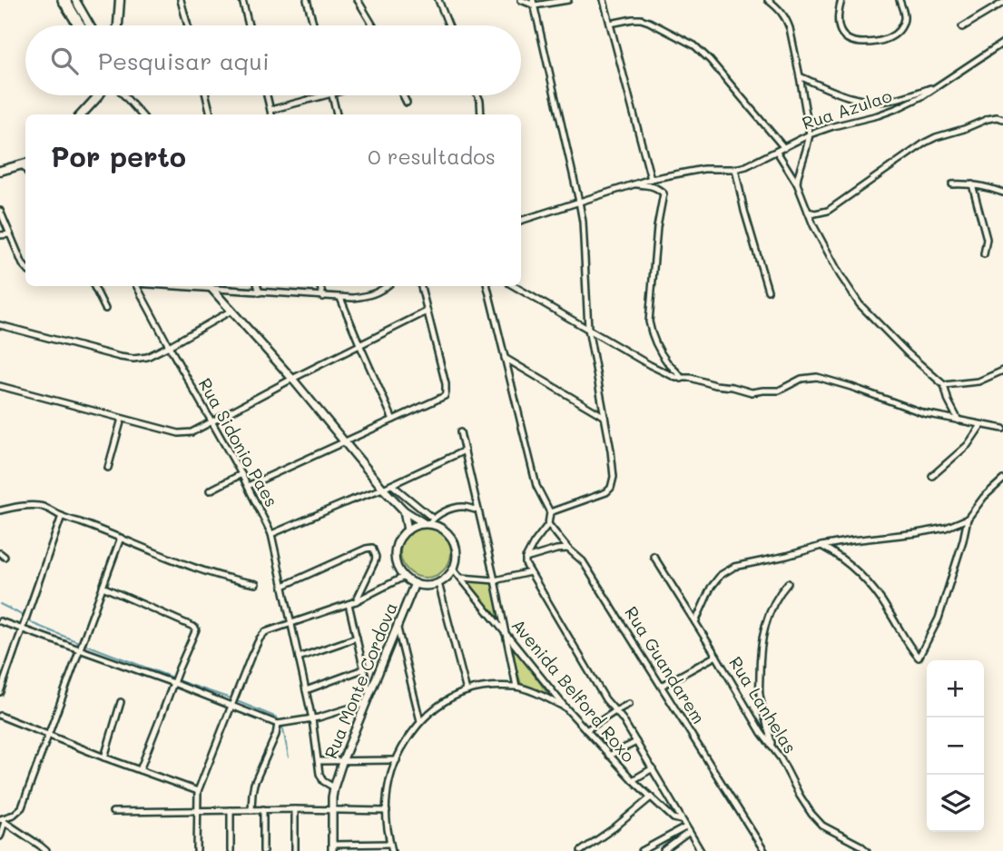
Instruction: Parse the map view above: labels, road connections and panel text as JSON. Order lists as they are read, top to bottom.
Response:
{
  "streets": {
    "street": [
      "Rua Azulao",
      "Rua Sidonio Paes",
      "Rua Guandarem",
      "Rua Monte Cordova",
      "Avenida Belford Roxo",
      "Rua Lanhelas"
    ]
  },
  "crossings": [
    ["Rua Sidonio Paes", "Rua Monte Cordova"],
    ["Rua Monte Cordova", "Avenida Belford Roxo"]
  ],
  "page": {
    "search": "Pesquisar aqui",
    "heading": ["Por perto", "0 resultados"],
    "map_buttons": ["+", "−"]
  }
}
